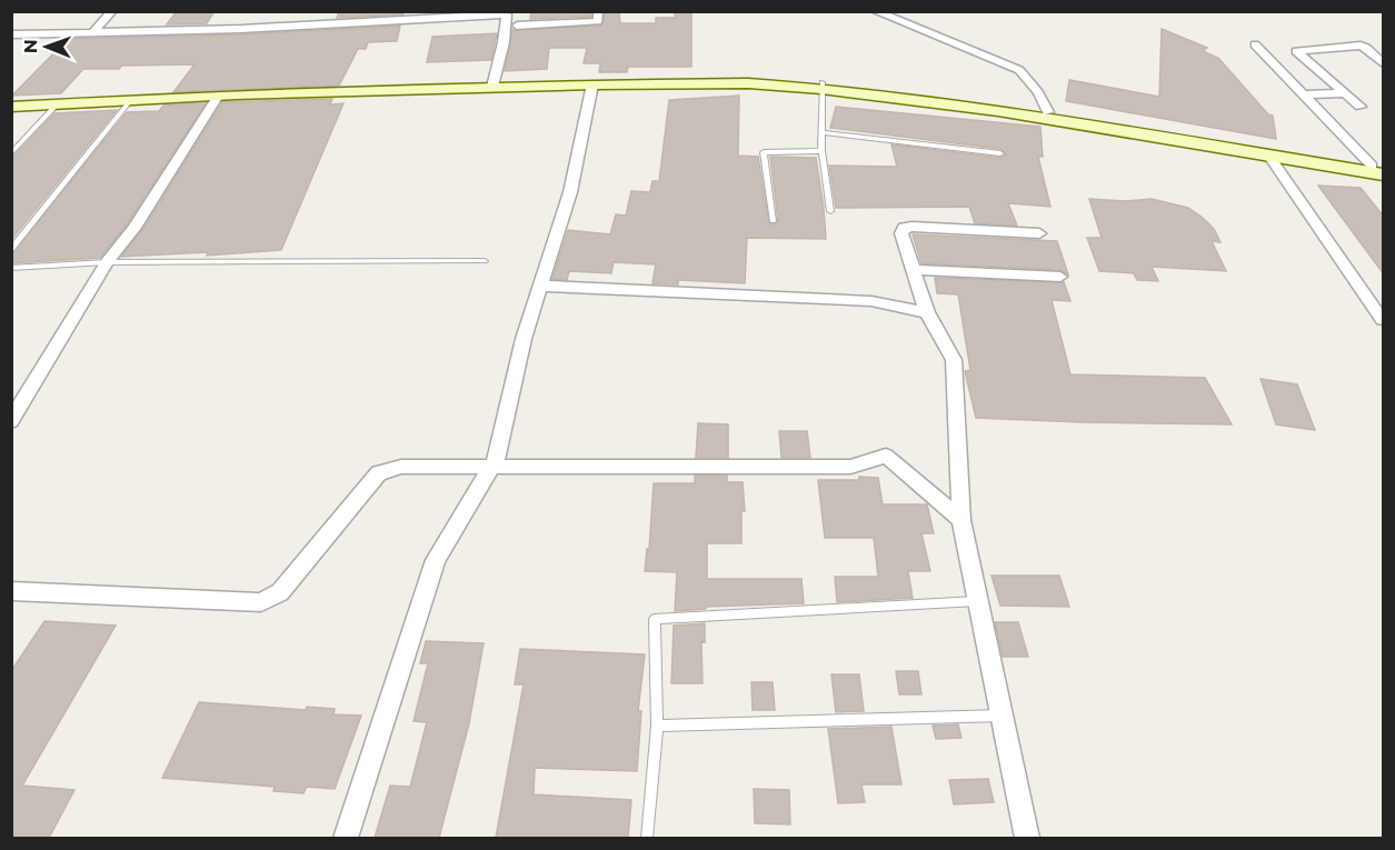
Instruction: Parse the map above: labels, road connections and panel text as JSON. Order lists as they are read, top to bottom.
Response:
{
  "north": "left"
}
